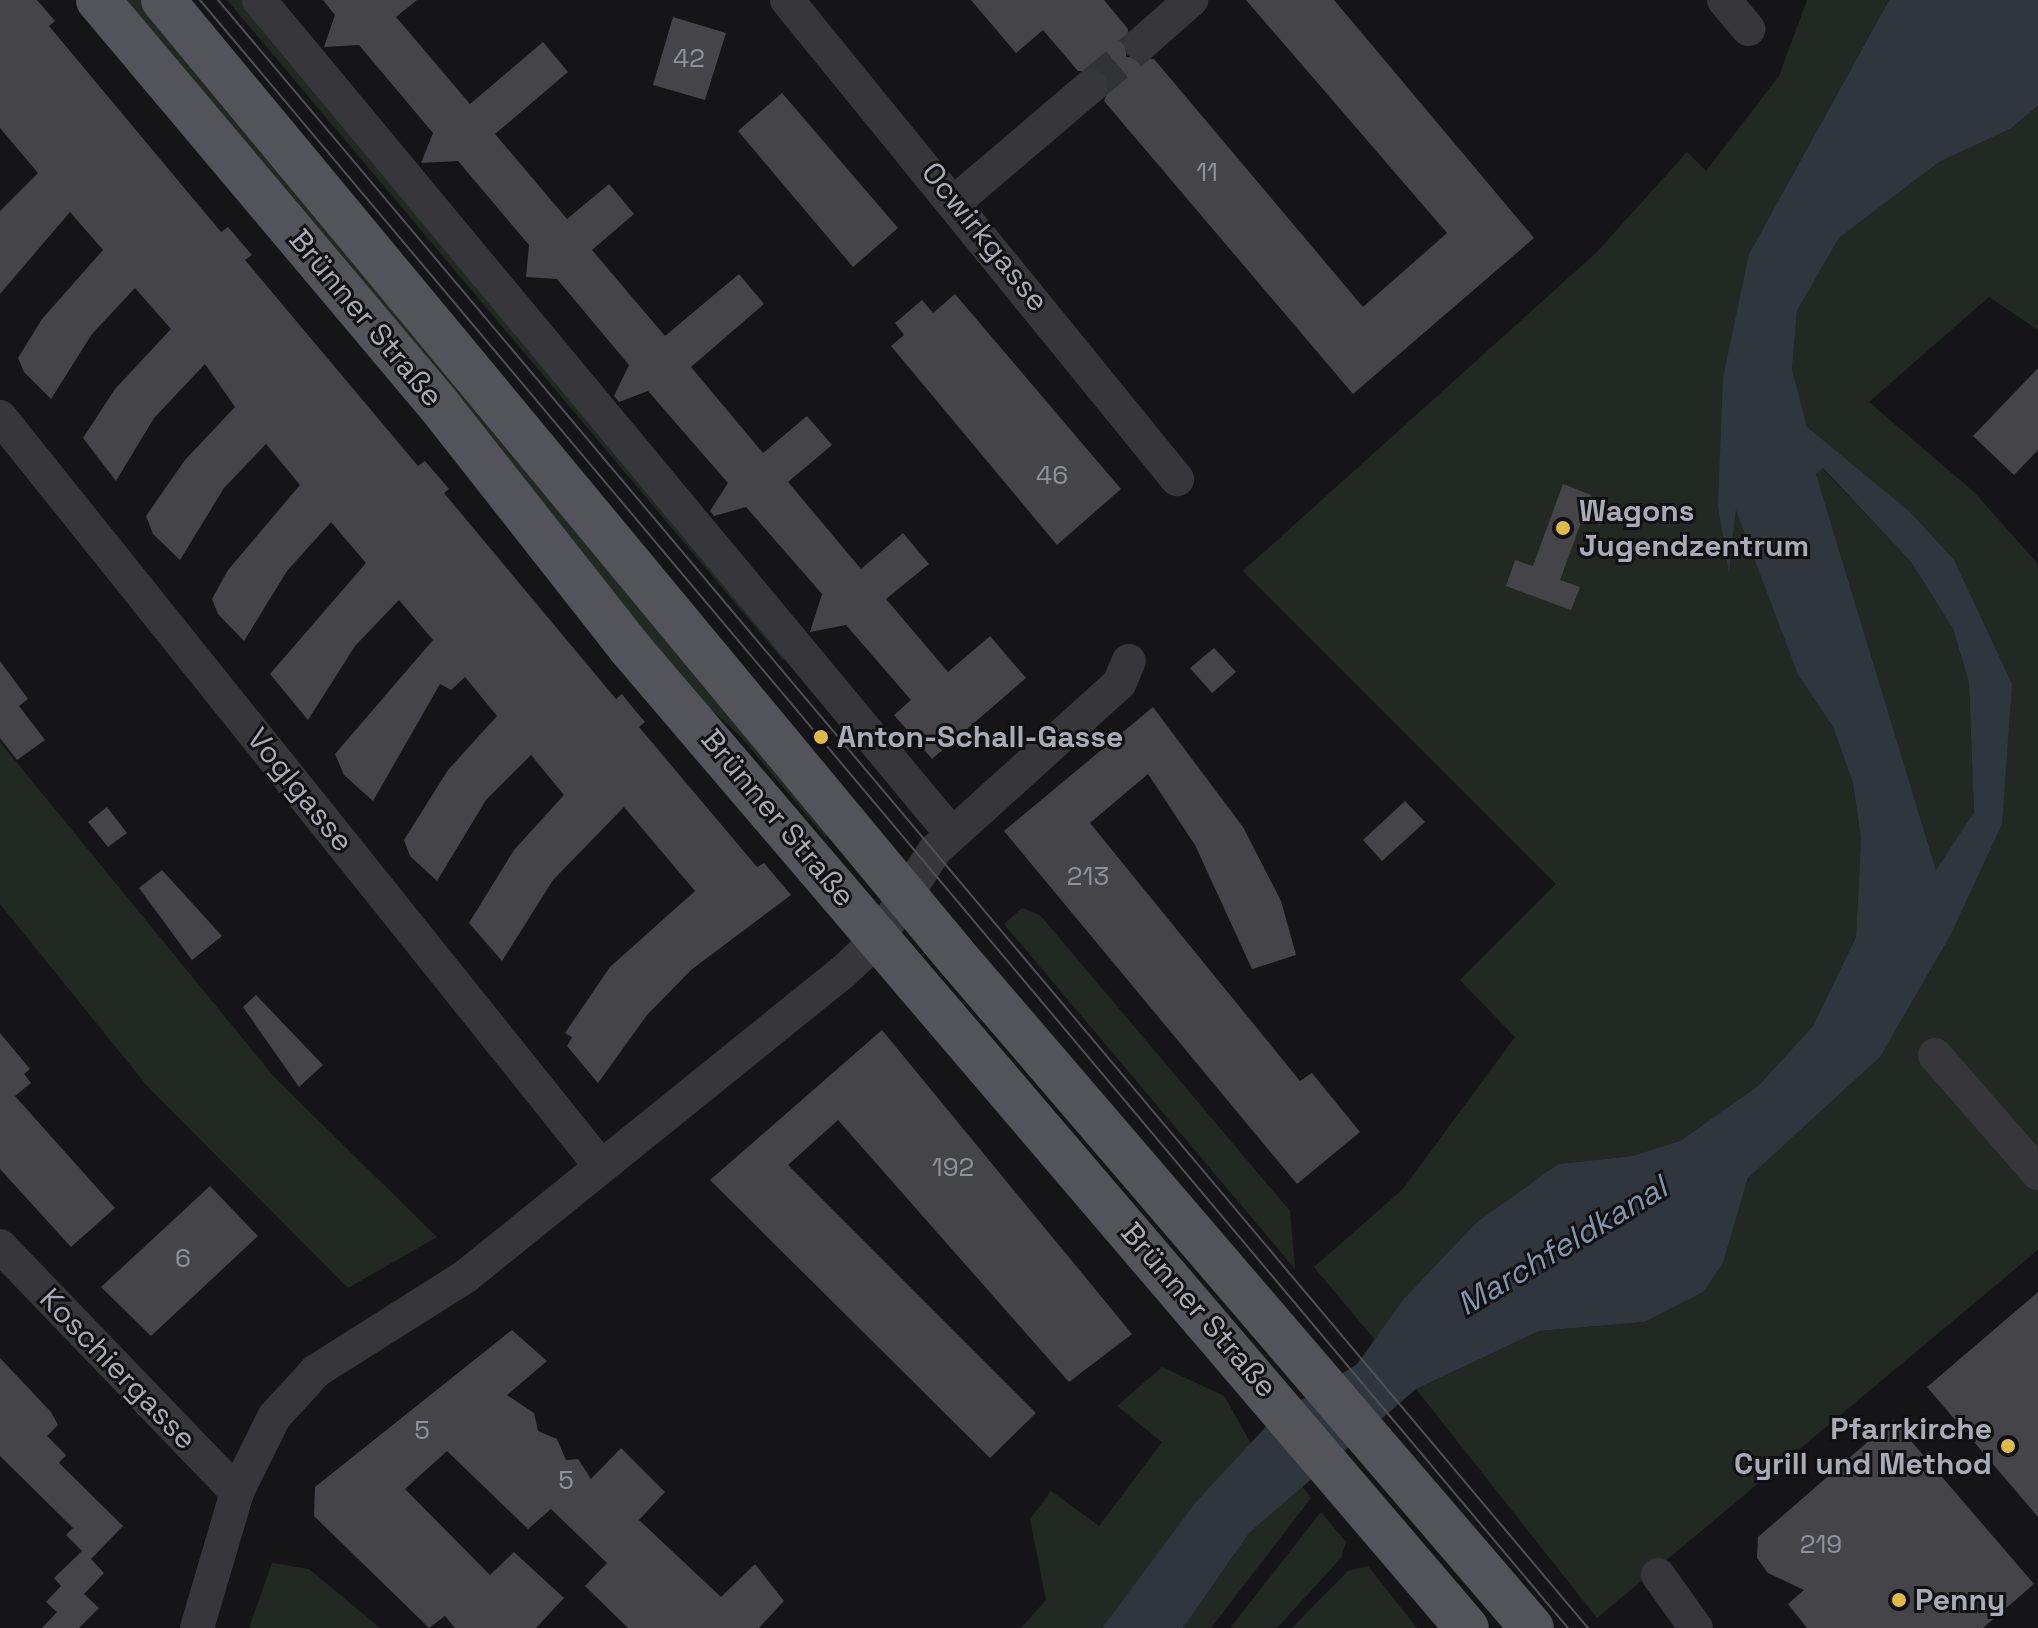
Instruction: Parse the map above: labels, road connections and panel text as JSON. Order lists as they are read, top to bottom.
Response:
{
  "streets": {
    "main road": ["Brünner Straße"],
    "street": ["Ocwirkgasse", "Voglgasse", "Koschiergasse"]
  },
  "water": ["Marchfeldkanal"],
  "places": [
    "Wagons Jugendzentrum",
    "Anton-Schall-Gasse",
    "Pfarrkirche Cyrill und Method",
    "Penny"
  ],
  "house_numbers": [
    "42",
    "11",
    "46",
    "213",
    "192",
    "6",
    "5",
    "5",
    "219"
  ]
}
